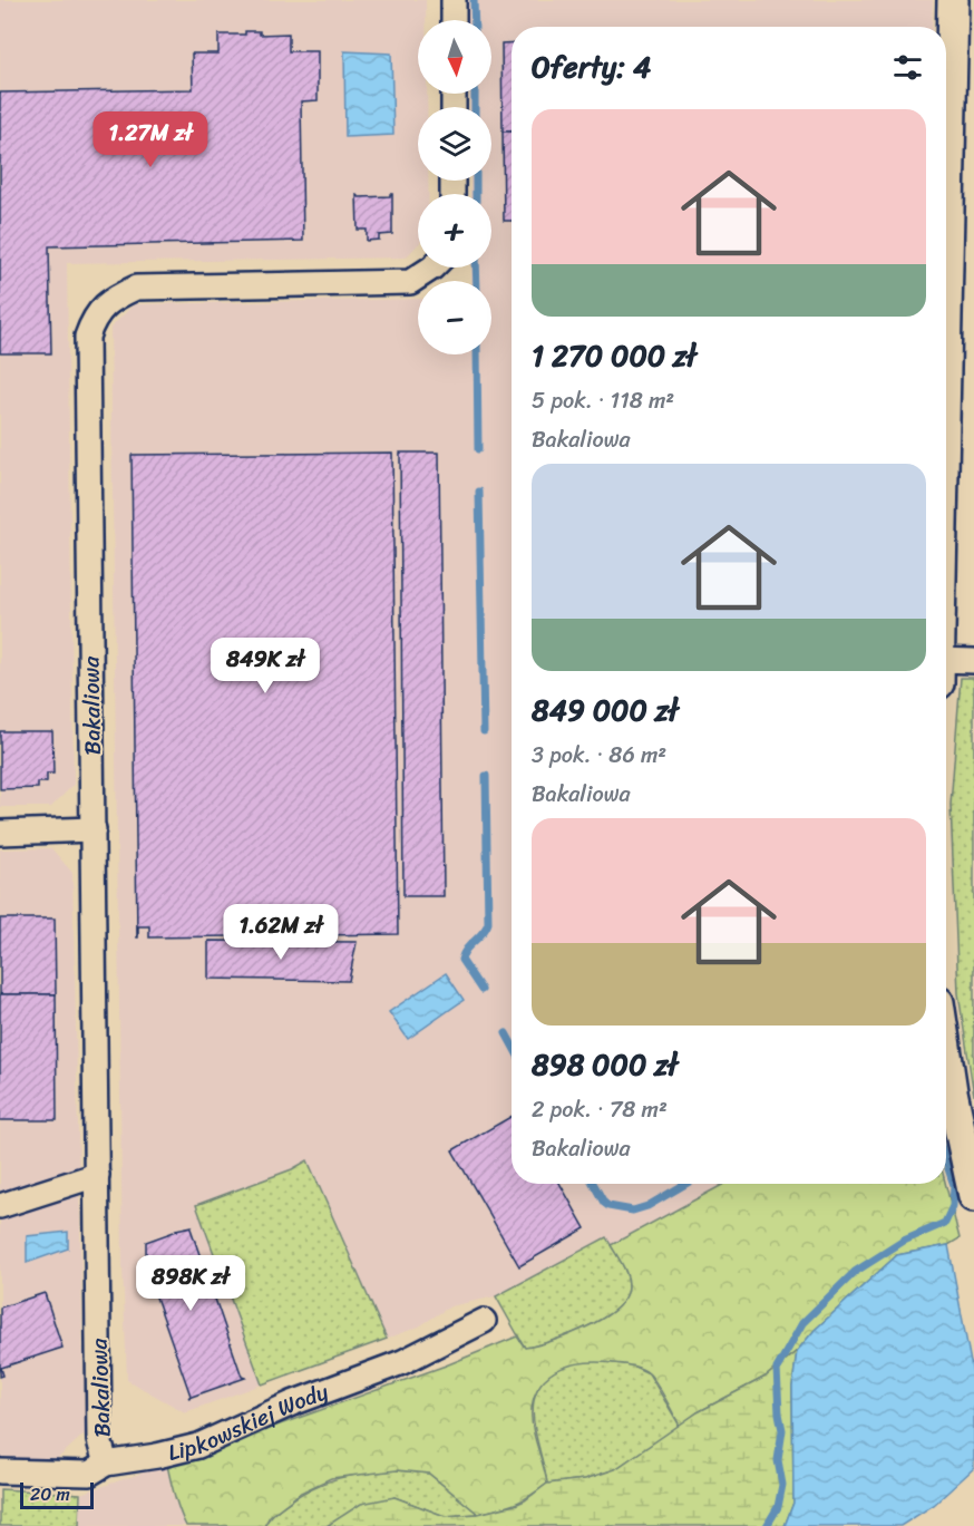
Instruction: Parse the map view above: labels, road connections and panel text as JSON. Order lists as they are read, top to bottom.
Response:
{
  "streets": {
    "street": ["Bakaliowa", "Lipkowskiej Wody"]
  },
  "crossings": [
    ["Bakaliowa", "Lipkowskiej Wody"]
  ],
  "scale_bar": "20 m",
  "north": "bottom",
  "page": {
    "map_buttons": ["+", "−"],
    "heading": "Oferty: 4",
    "list": [
      {
        "name": "1 270 000 zł",
        "note": "5 pok. · 118 m² · Bakaliowa"
      },
      {
        "name": "849 000 zł",
        "note": "3 pok. · 86 m² · Bakaliowa"
      },
      {
        "name": "898 000 zł",
        "note": "2 pok. · 78 m² · Bakaliowa"
      }
    ],
    "price": [
      "1.27M zł",
      "849K zł",
      "1.62M zł",
      "898K zł"
    ],
    "scale": "20 m"
  }
}
